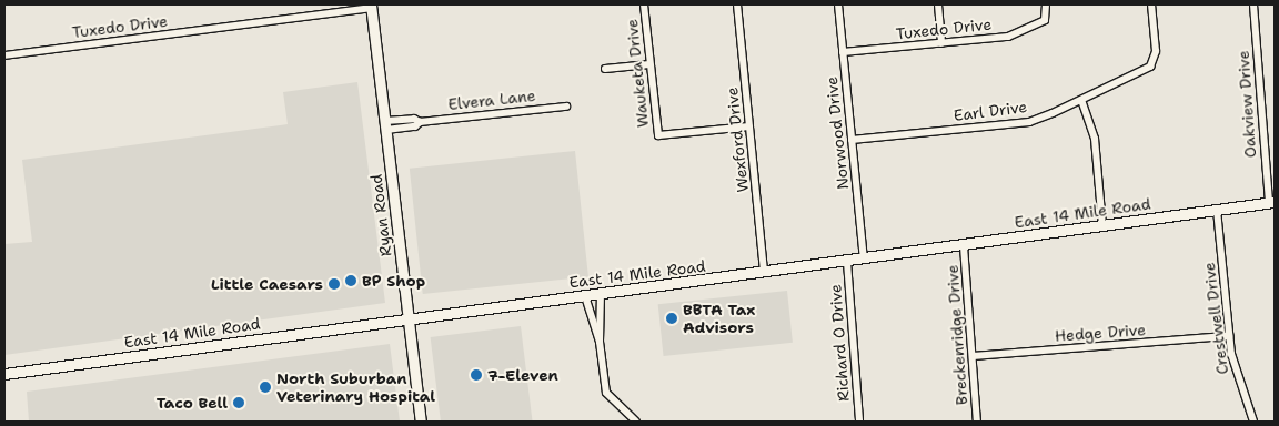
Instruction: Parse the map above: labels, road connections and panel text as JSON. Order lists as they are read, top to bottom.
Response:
{
  "streets": {
    "main road": ["East 14 Mile Road", "Ryan Road"],
    "street": [
      "Tuxedo Drive",
      "Wauketa Drive",
      "Elvera Lane",
      "Oakview Drive",
      "Earl Drive",
      "Norwood Drive",
      "Wexford Drive",
      "Crestwell Drive",
      "Hedge Drive",
      "Breckenridge Drive",
      "Richard O Drive"
    ]
  },
  "crossings": [
    ["Tuxedo Drive", "Norwood Drive"],
    ["Tuxedo Drive", "Ryan Road"],
    ["Wauketa Drive", "Wexford Drive"],
    ["Elvera Lane", "Ryan Road"],
    ["Oakview Drive", "East 14 Mile Road"],
    ["Earl Drive", "Norwood Drive"],
    ["Norwood Drive", "East 14 Mile Road"],
    ["Wexford Drive", "East 14 Mile Road"],
    ["East 14 Mile Road", "Ryan Road"],
    ["East 14 Mile Road", "Crestwell Drive"],
    ["East 14 Mile Road", "Breckenridge Drive"],
    ["East 14 Mile Road", "Richard O Drive"],
    ["Crestwell Drive", "Hedge Drive"],
    ["Hedge Drive", "Breckenridge Drive"]
  ],
  "places": [
    "BP Shop",
    "Little Caesars",
    "BBTA Tax Advisors",
    "7-Eleven",
    "North Suburban Veterinary Hospital",
    "Taco Bell"
  ]
}
